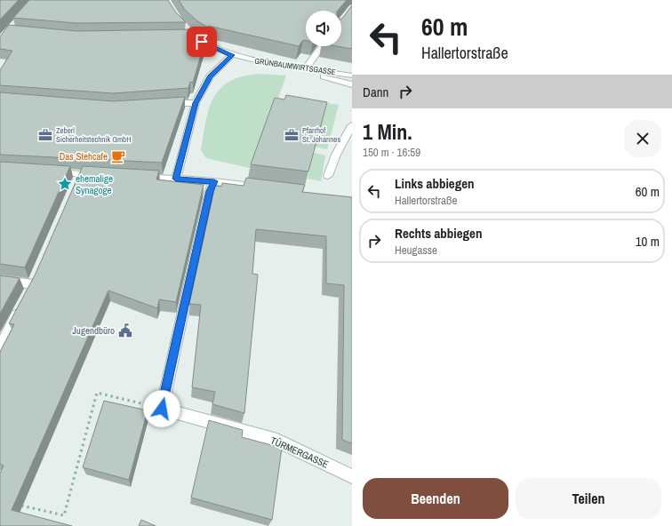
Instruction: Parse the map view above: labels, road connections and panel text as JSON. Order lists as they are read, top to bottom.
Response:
{
  "streets": {
    "street": ["GRÜNBAUMWIRTSGASSE", "TÜRMERGASSE"]
  },
  "places": {
    "office": ["Zeberl Sicherheitstechnik GmbH", "Pfarrhof St. Johannes"],
    "cafe": ["Das Stehcafe"],
    "place": ["ehemalige Synagoge"],
    "public building": ["Jugendbüro"]
  },
  "page": {
    "turn": ["60 m", "Hallertorstraße"],
    "then": "Dann",
    "heading": ["1 Min.", "150 m · 16:59"],
    "list": [
      {
        "name": "Links abbiegen",
        "note": "Hallertorstraße",
        "value": "60 m"
      },
      {
        "name": "Rechts abbiegen",
        "note": "Heugasse",
        "value": "10 m"
      }
    ],
    "buttons": ["Beenden", "Teilen"]
  }
}
